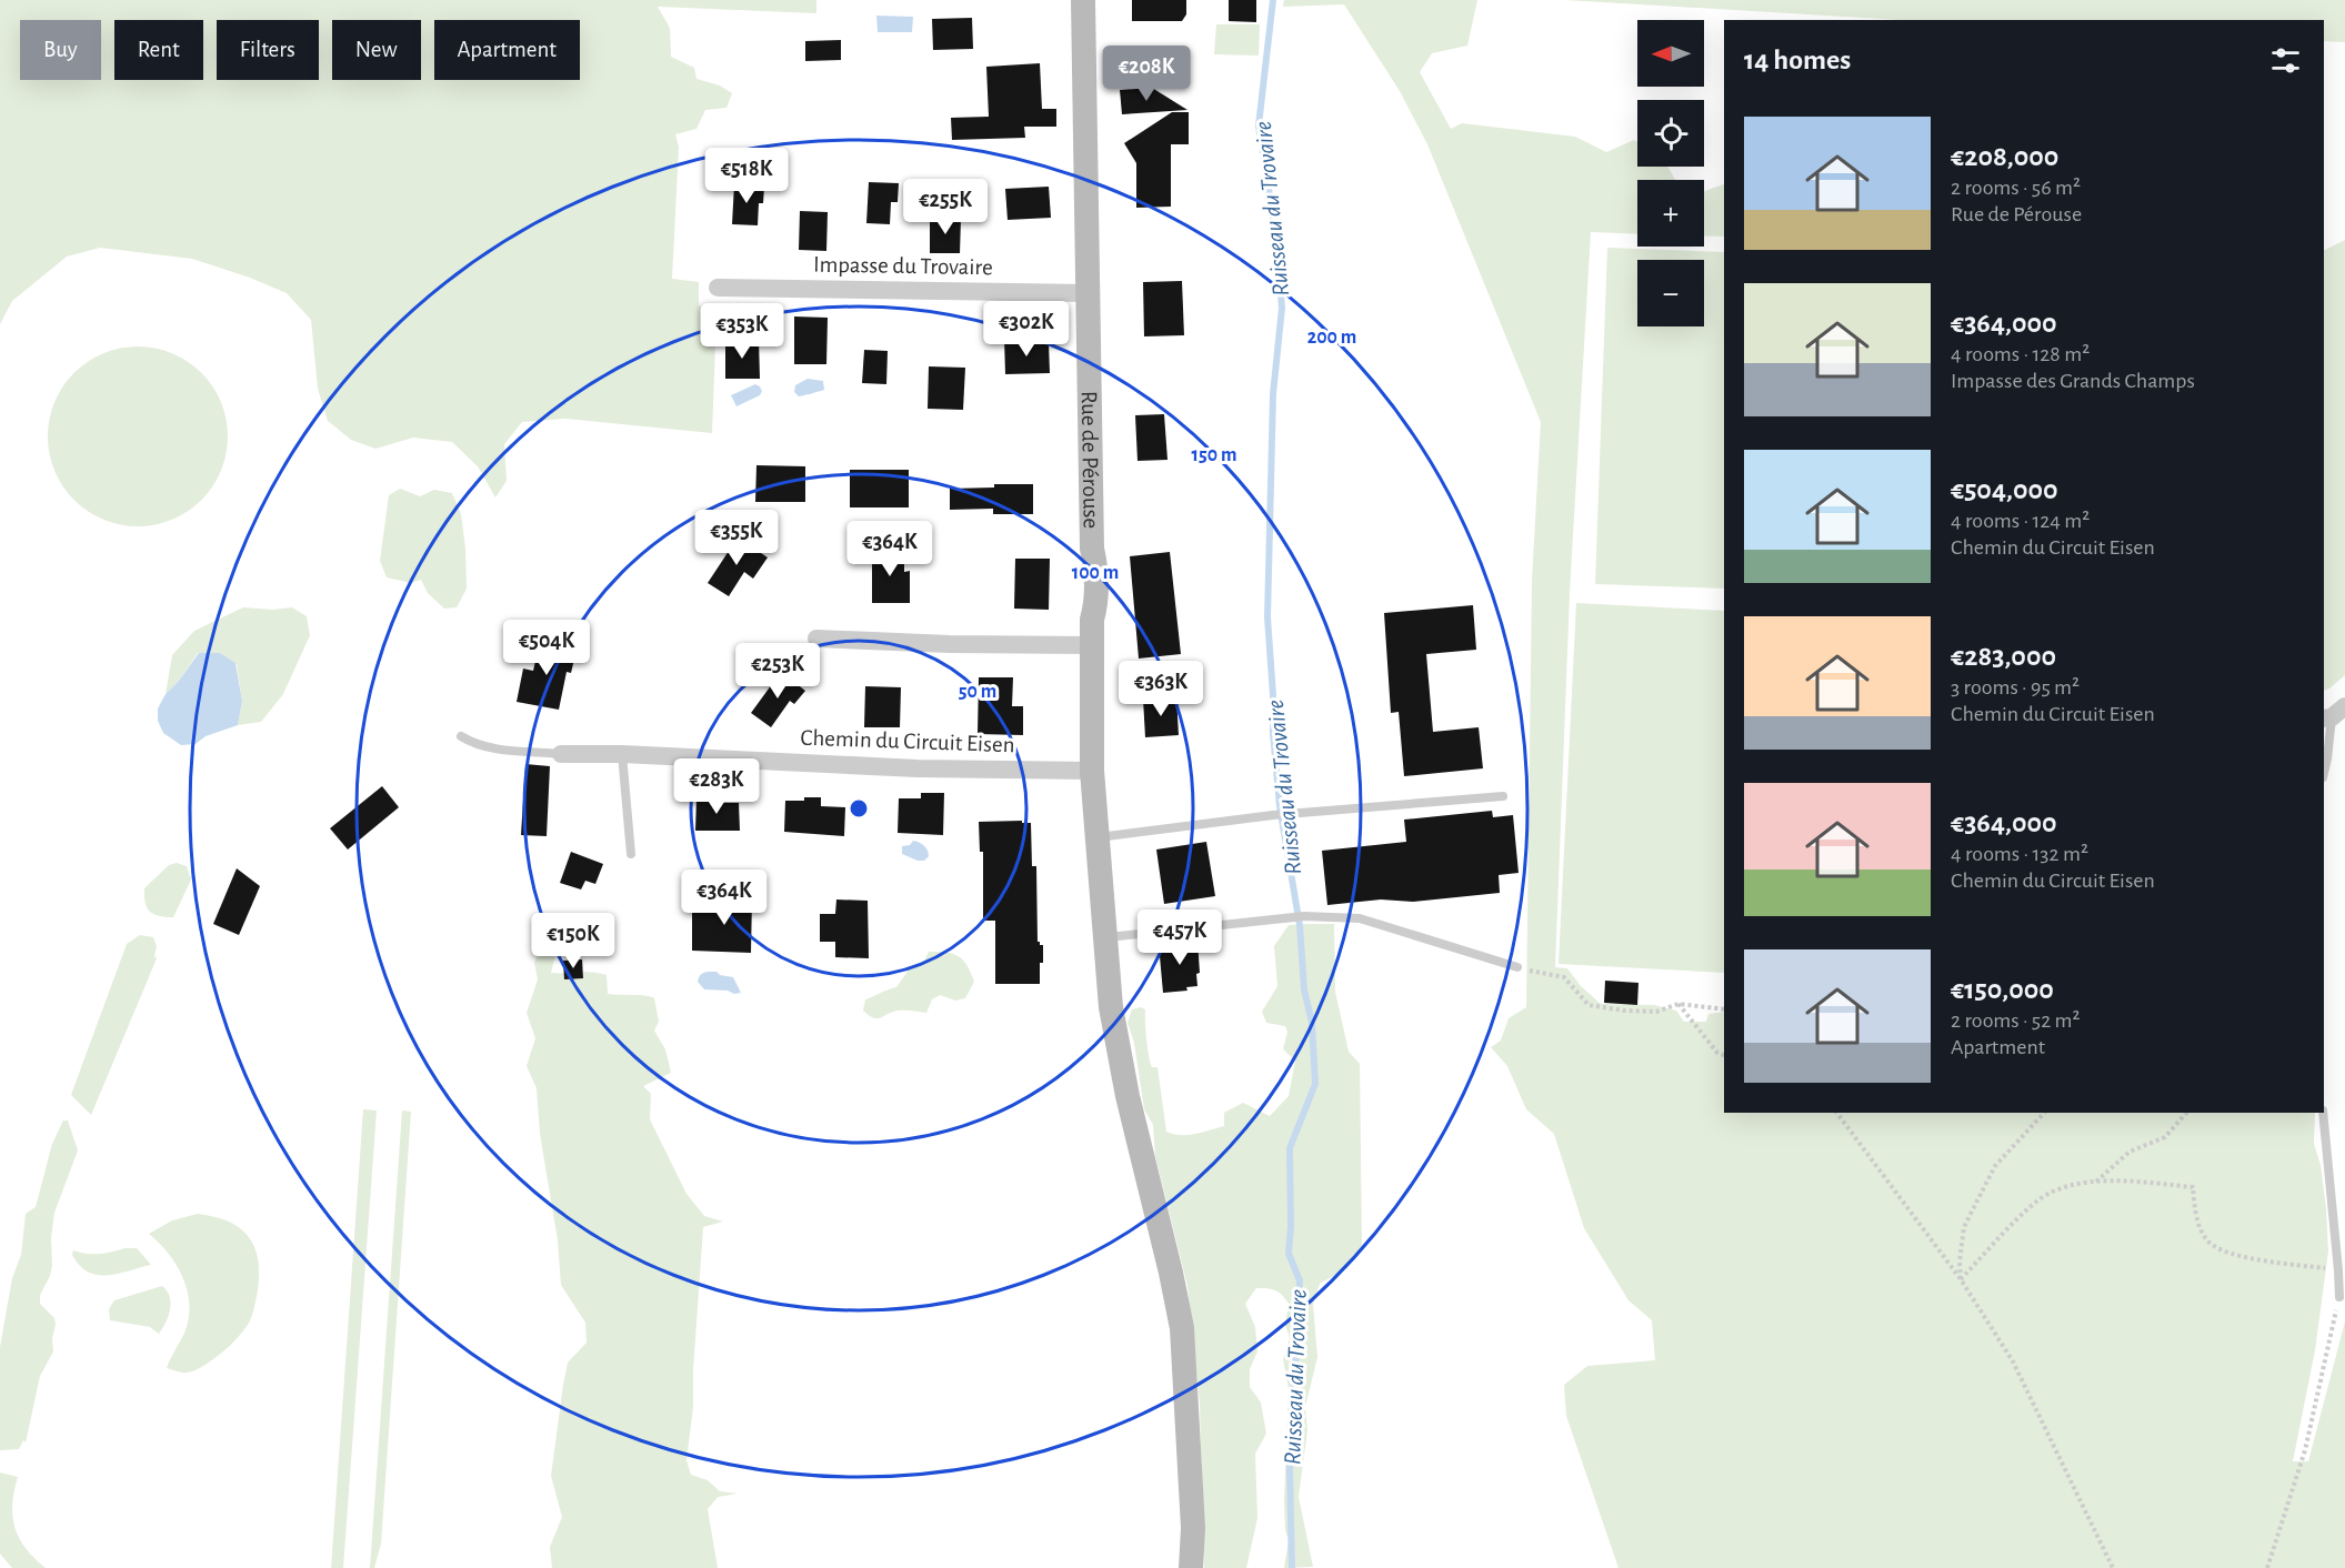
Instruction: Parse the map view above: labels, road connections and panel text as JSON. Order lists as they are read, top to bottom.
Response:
{
  "streets": {
    "street": ["Impasse du Trovaire", "Rue de Pérouse", "Chemin du Circuit Eisen"]
  },
  "crossings": [
    ["Impasse du Trovaire", "Rue de Pérouse"],
    ["Rue de Pérouse", "Chemin du Circuit Eisen"]
  ],
  "water": ["Ruisseau du Trovaire"],
  "north": "left",
  "page": {
    "map_buttons": ["+", "−"],
    "chip": [
      "Buy",
      "Rent",
      "Filters",
      "New",
      "Apartment"
    ],
    "heading": "14 homes",
    "price": [
      "€208K",
      "€518K",
      "€255K",
      "€302K",
      "€353K",
      "€355K",
      "€364K",
      "€504K",
      "€253K",
      "€363K",
      "€283K",
      "€364K",
      "€457K",
      "€150K"
    ],
    "list": [
      {
        "name": "€208,000",
        "note": "2 rooms · 56 m² · Rue de Pérouse"
      },
      {
        "name": "€364,000",
        "note": "4 rooms · 128 m² · Impasse des Grands Champs"
      },
      {
        "name": "€504,000",
        "note": "4 rooms · 124 m² · Chemin du Circuit Eisen"
      },
      {
        "name": "€283,000",
        "note": "3 rooms · 95 m² · Chemin du Circuit Eisen"
      },
      {
        "name": "€364,000",
        "note": "4 rooms · 132 m² · Chemin du Circuit Eisen"
      },
      {
        "name": "€150,000",
        "note": "2 rooms · 52 m² · Apartment"
      }
    ]
  },
  "rings": [
    "200 m",
    "150 m",
    "100 m",
    "50 m"
  ]
}
